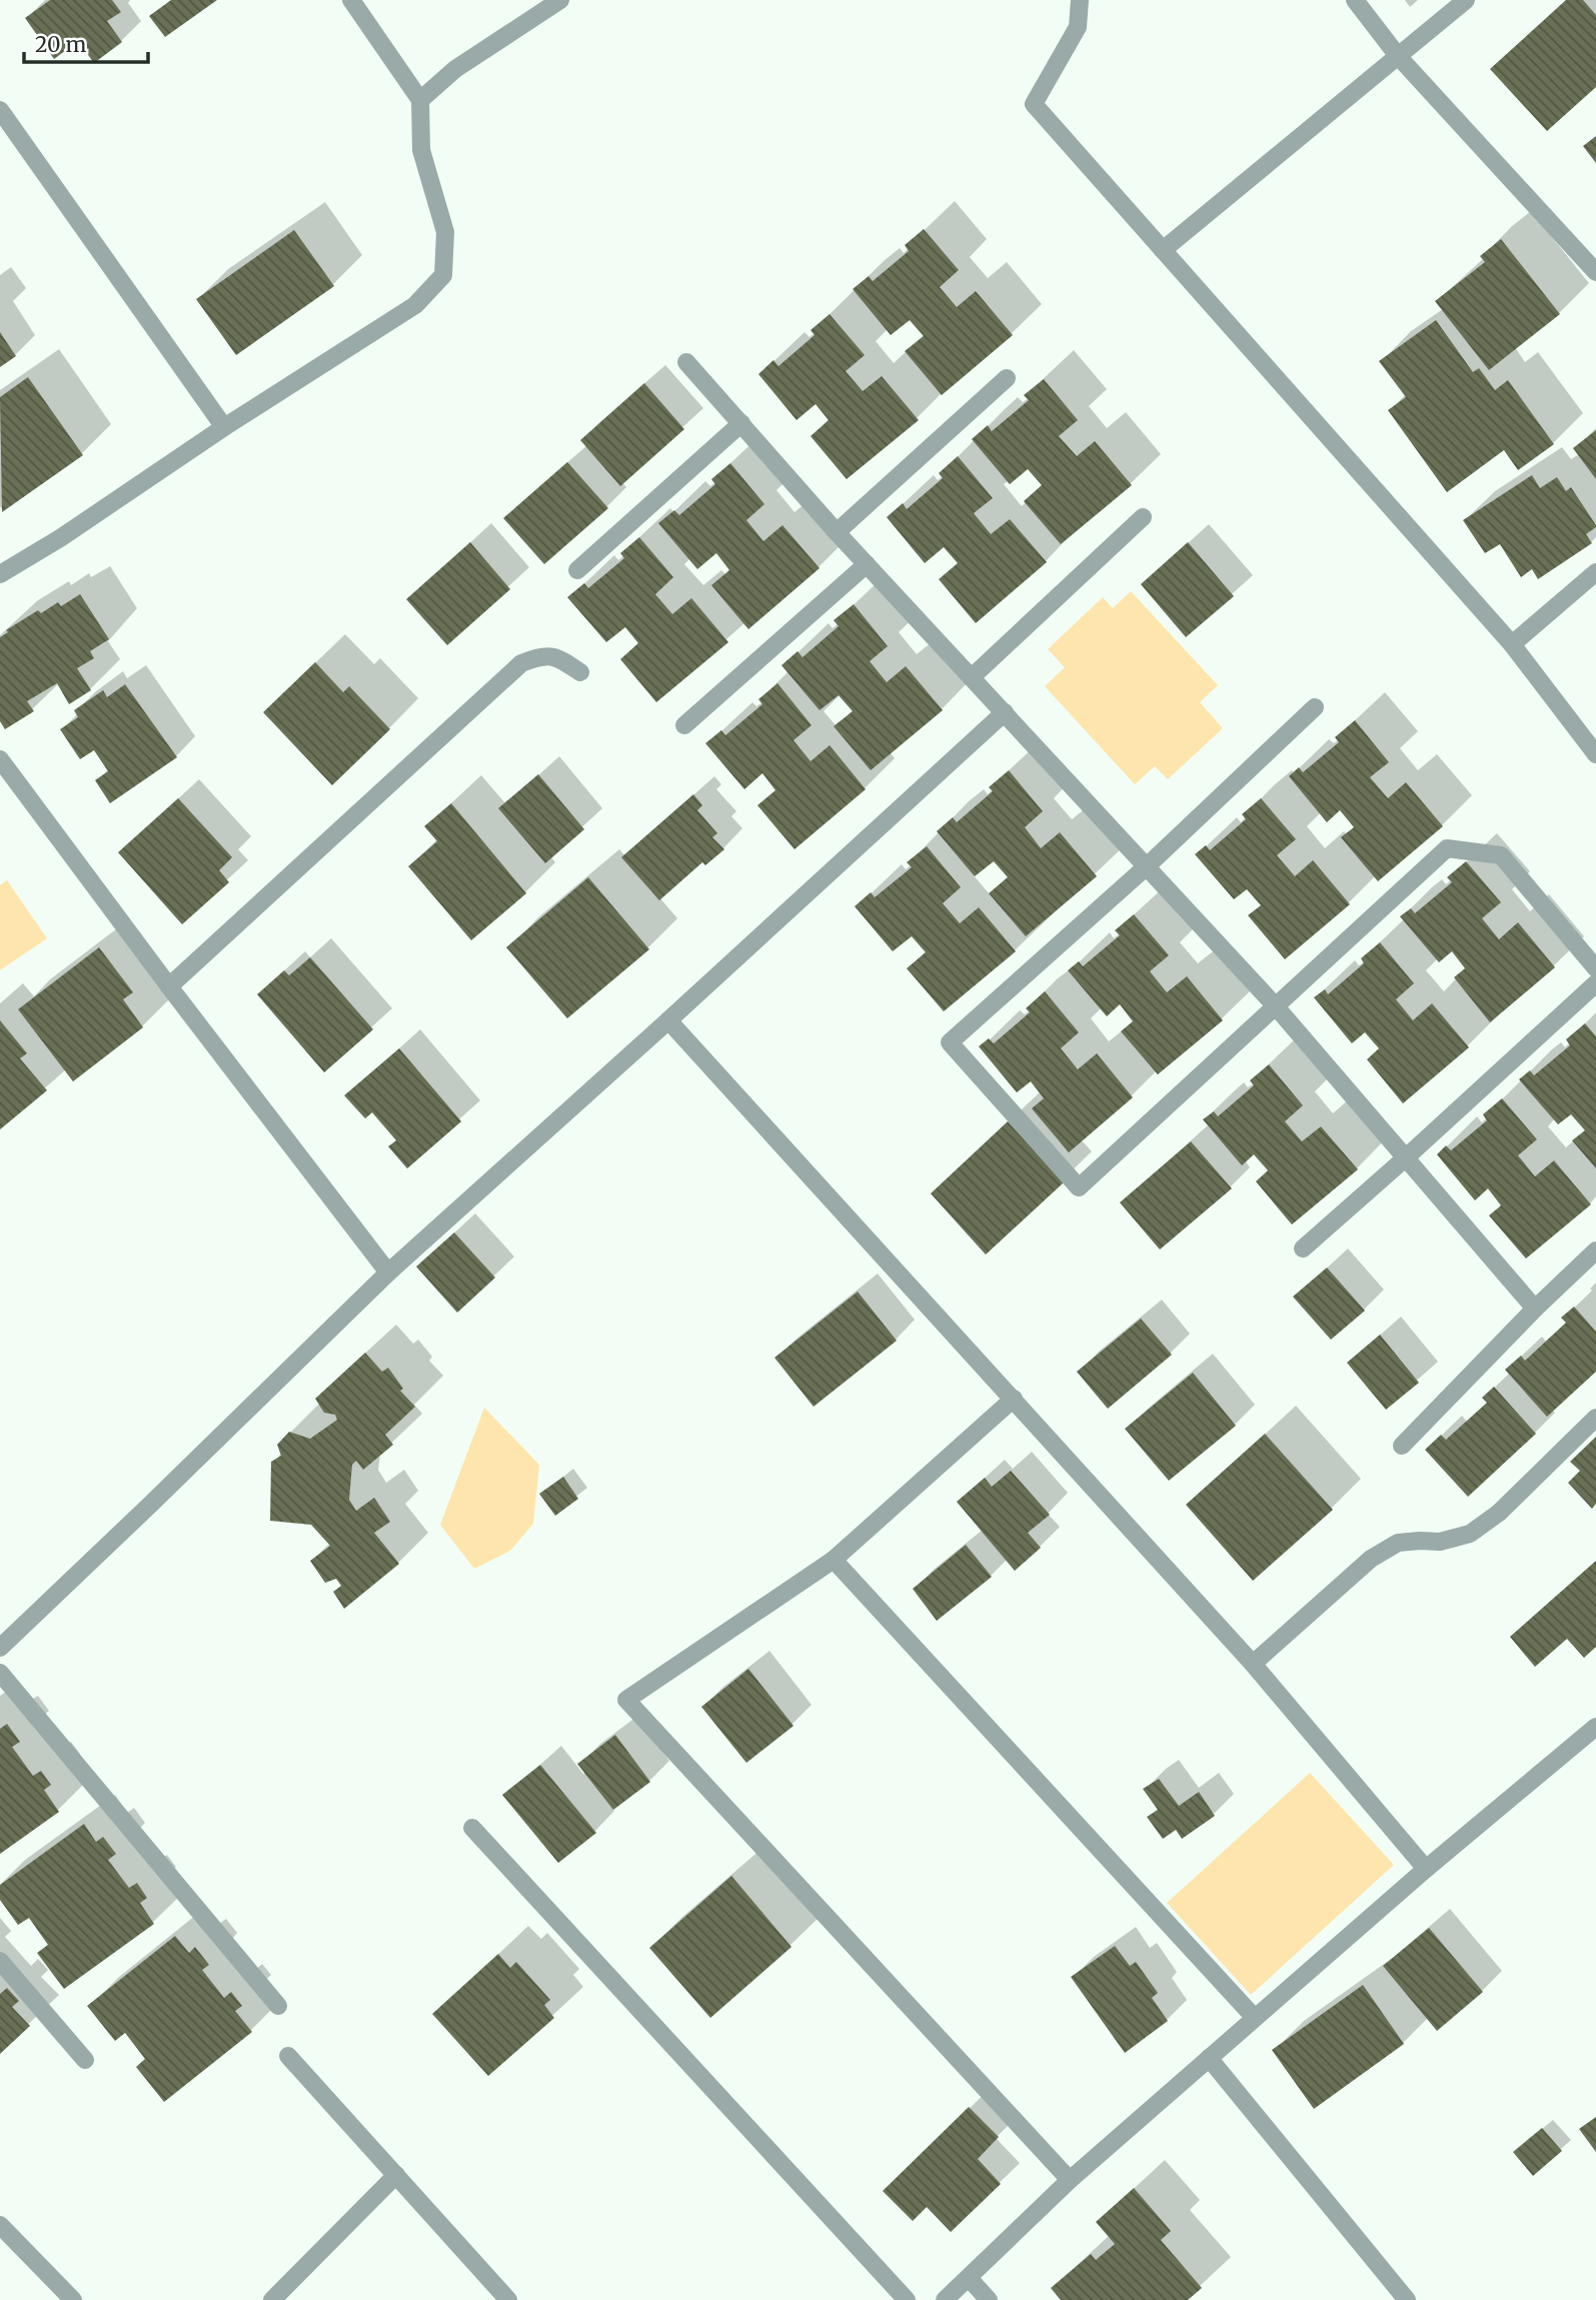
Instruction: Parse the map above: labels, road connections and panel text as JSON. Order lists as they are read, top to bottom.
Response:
{
  "scale_bar": "20 m"
}
